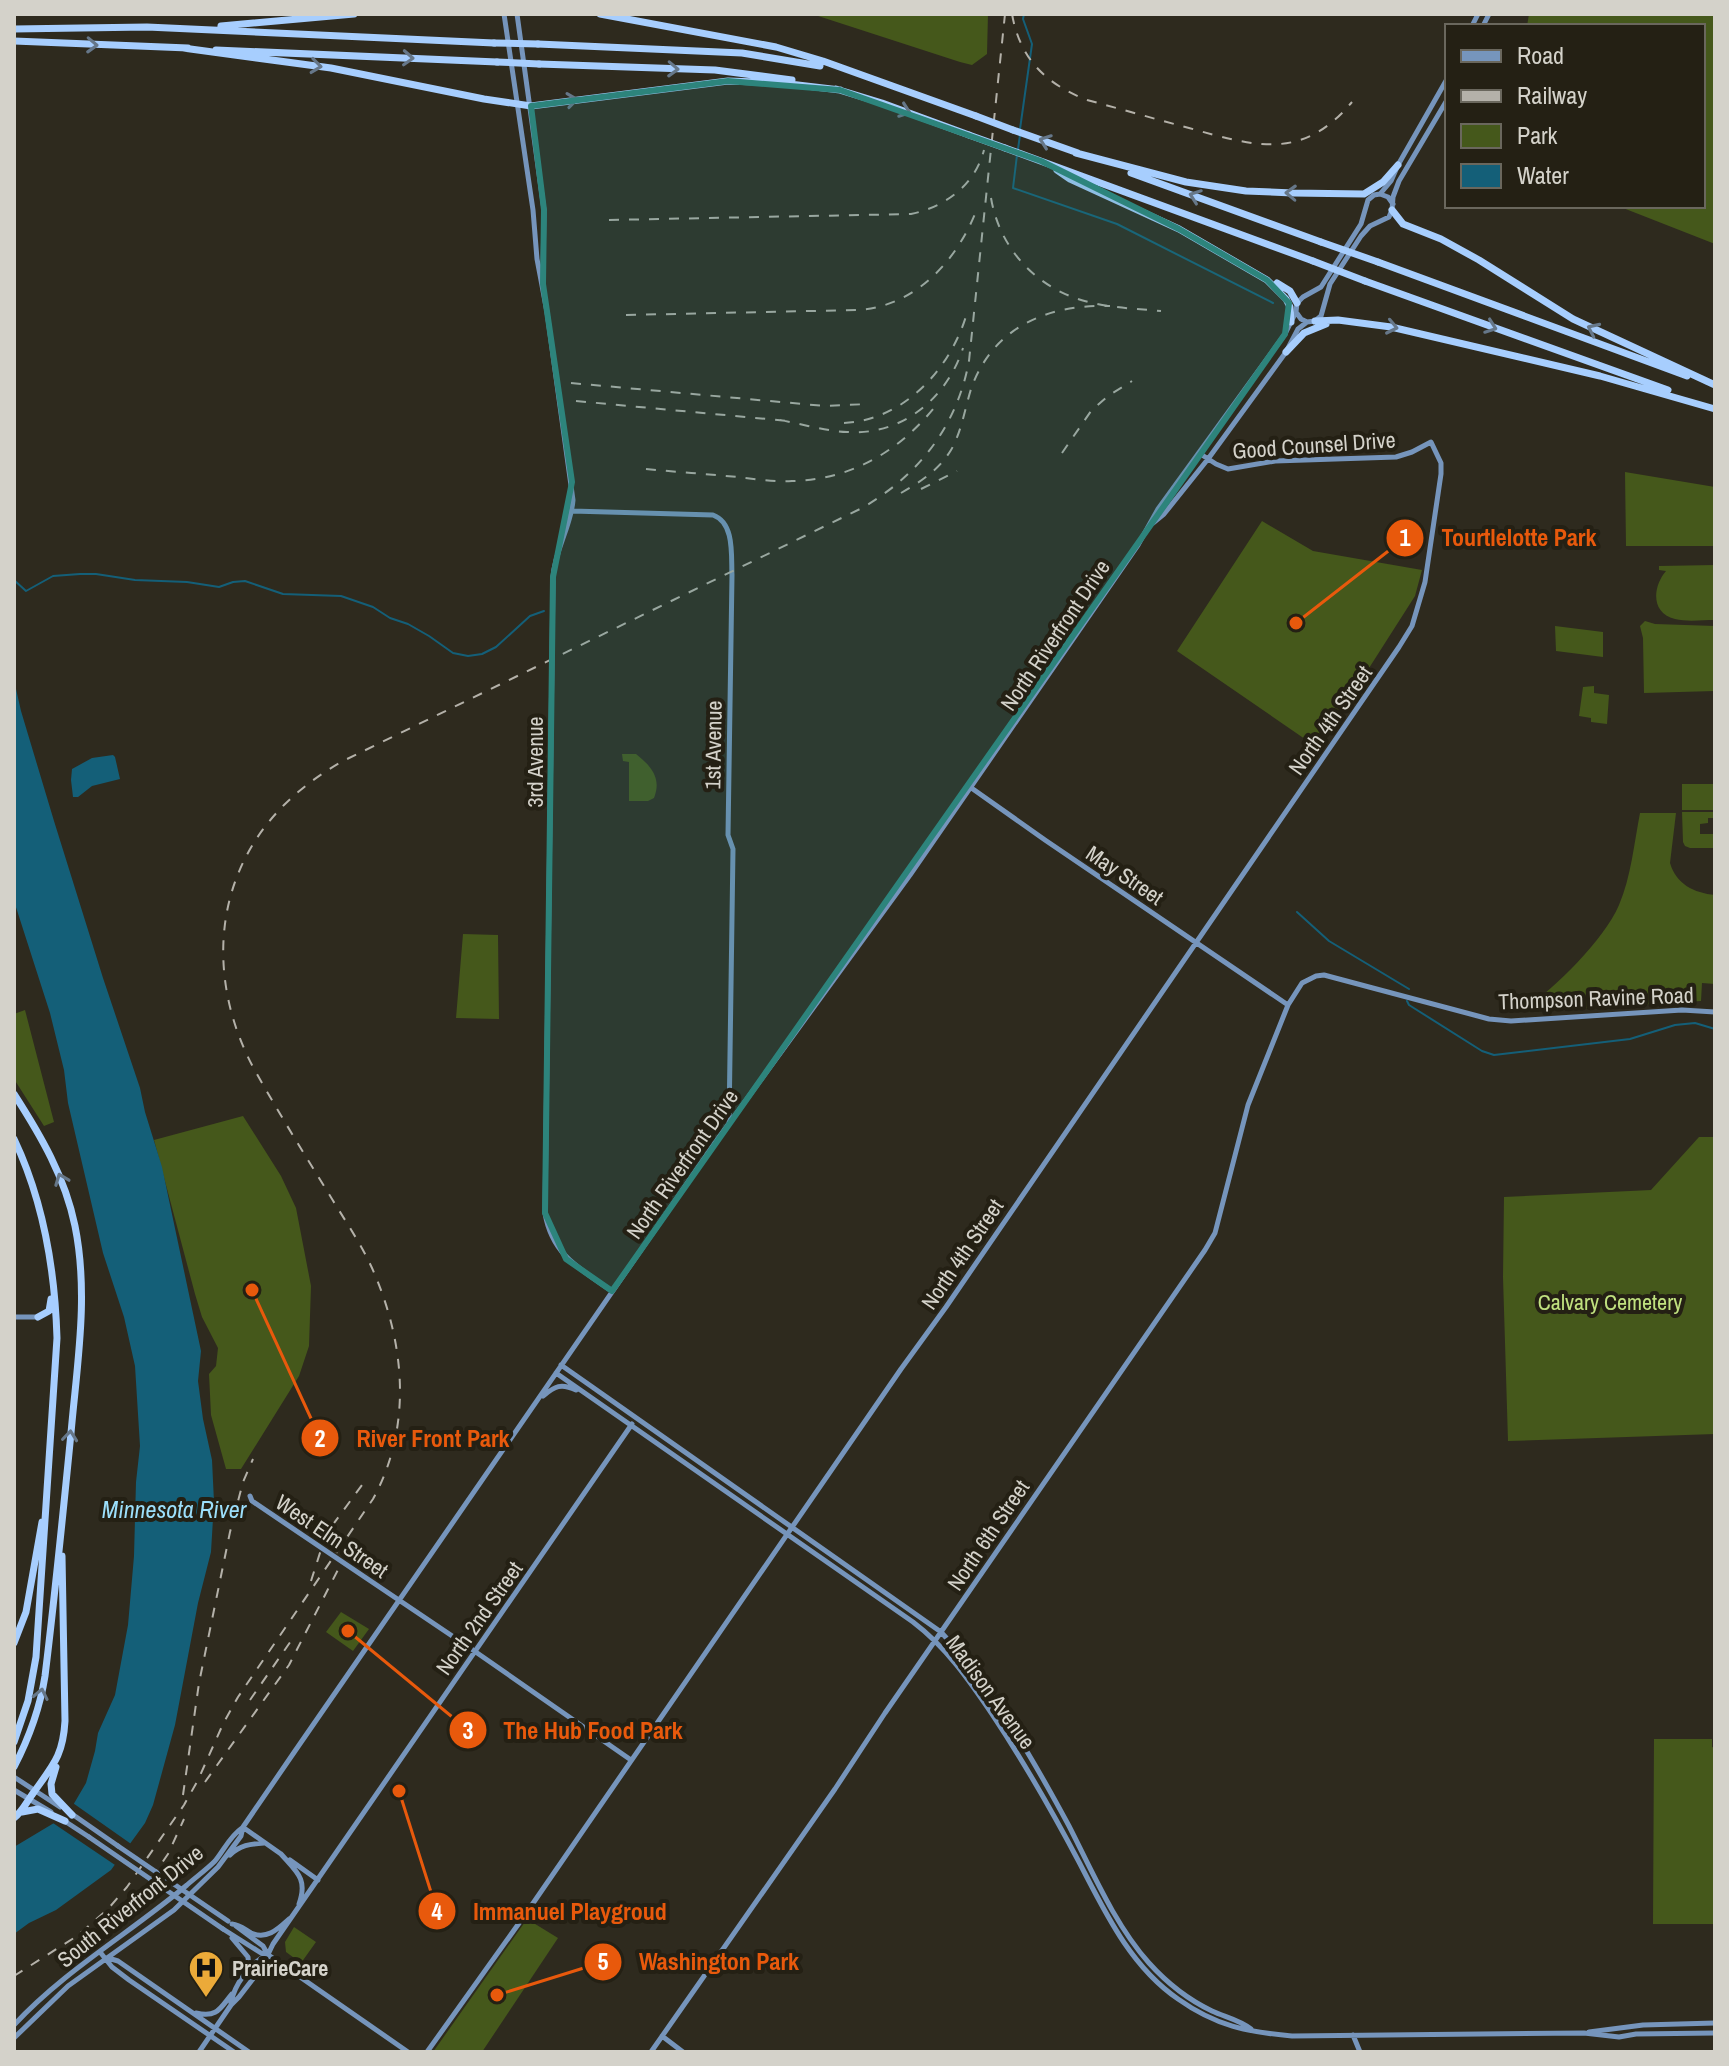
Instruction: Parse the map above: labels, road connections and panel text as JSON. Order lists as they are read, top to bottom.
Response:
{
  "streets": {
    "street": [
      "Good Counsel Drive",
      "North Riverfront Drive",
      "North 4th Street",
      "1st Avenue",
      "3rd Avenue",
      "May Street",
      "Thompson Ravine Road",
      "North 6th Street",
      "West Elm Street",
      "North 2nd Street",
      "Madison Avenue",
      "South Riverfront Drive"
    ]
  },
  "crossings": [
    ["Good Counsel Drive", "North Riverfront Drive"],
    ["Good Counsel Drive", "North 4th Street"],
    ["North Riverfront Drive", "1st Avenue"],
    ["North Riverfront Drive", "3rd Avenue"],
    ["North Riverfront Drive", "May Street"],
    ["North Riverfront Drive", "West Elm Street"],
    ["North Riverfront Drive", "Madison Avenue"],
    ["North Riverfront Drive", "South Riverfront Drive"],
    ["North 4th Street", "May Street"],
    ["North 4th Street", "West Elm Street"],
    ["North 4th Street", "Madison Avenue"],
    ["1st Avenue", "3rd Avenue"],
    ["May Street", "Thompson Ravine Road"],
    ["May Street", "North 6th Street"],
    ["Thompson Ravine Road", "North 6th Street"],
    ["North 6th Street", "Madison Avenue"],
    ["West Elm Street", "North 2nd Street"],
    ["North 2nd Street", "Madison Avenue"]
  ],
  "water": ["Minnesota River"],
  "parks": ["Calvary Cemetery"],
  "places": {
    "other": [
      "Tourtlelotte Park",
      "River Front Park",
      "The Hub Food Park",
      "Immanuel Playgroud",
      "Washington Park"
    ],
    "hospital": ["PrairieCare"]
  },
  "legend": [
    "Road",
    "Railway",
    "Park",
    "Water"
  ]
}
